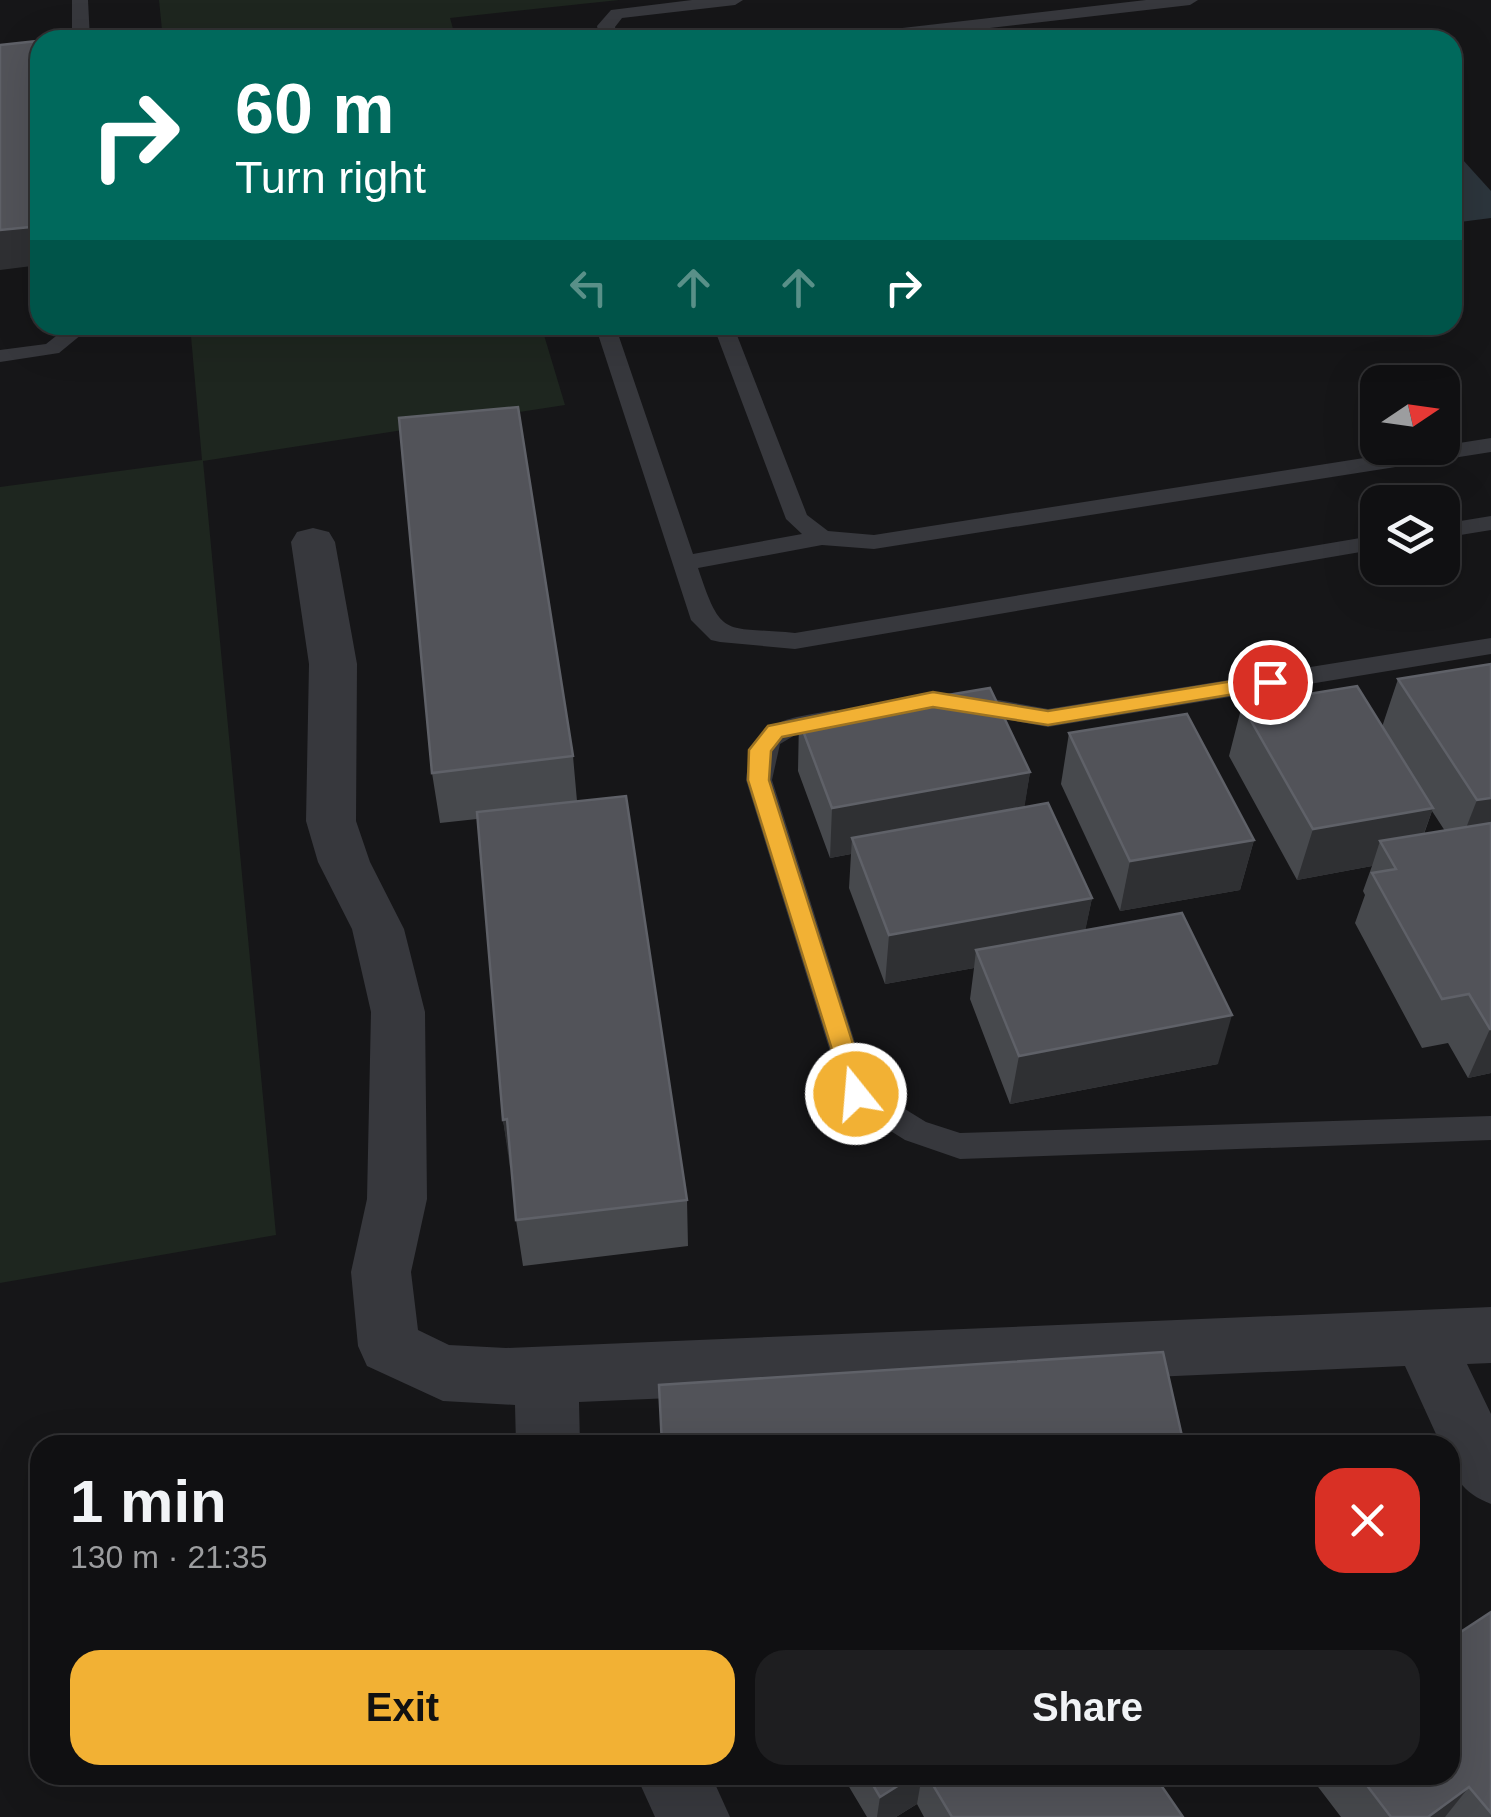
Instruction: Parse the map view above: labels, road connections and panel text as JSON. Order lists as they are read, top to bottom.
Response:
{
  "north": "right",
  "page": {
    "turn": ["60 m", "Turn right"],
    "heading": ["1 min", "130 m · 21:35"],
    "buttons": ["Exit", "Share"]
  }
}
